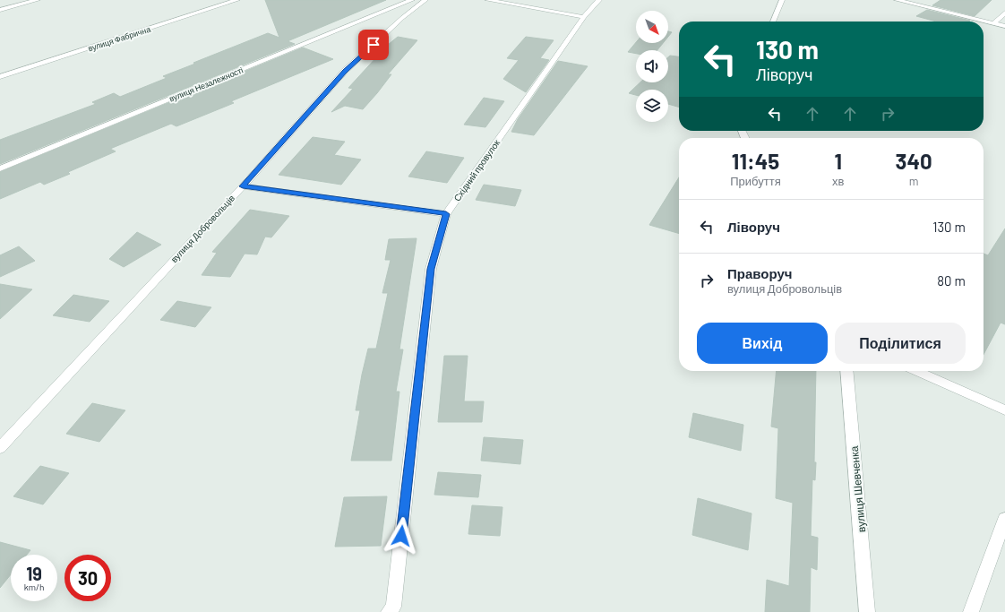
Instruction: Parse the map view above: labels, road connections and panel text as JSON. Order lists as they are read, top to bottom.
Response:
{
  "streets": {
    "street": [
      "вулиця Фабрична",
      "вулиця Незалежності",
      "Східний провулок",
      "вулиця Добровольців",
      "вулиця Шевченка"
    ]
  },
  "north": "bottom right",
  "page": {
    "turn": ["130 m", "Ліворуч"],
    "eta": [
      "11:45",
      "Прибуття",
      "1",
      "хв",
      "340",
      "m"
    ],
    "list": [
      {
        "name": "Ліворуч",
        "value": "130 m"
      },
      {
        "name": "Праворуч",
        "note": "вулиця Добровольців",
        "value": "80 m"
      }
    ],
    "buttons": ["Вихід", "Поділитися"],
    "speed": "19 km/h",
    "limit": "30"
  }
}
